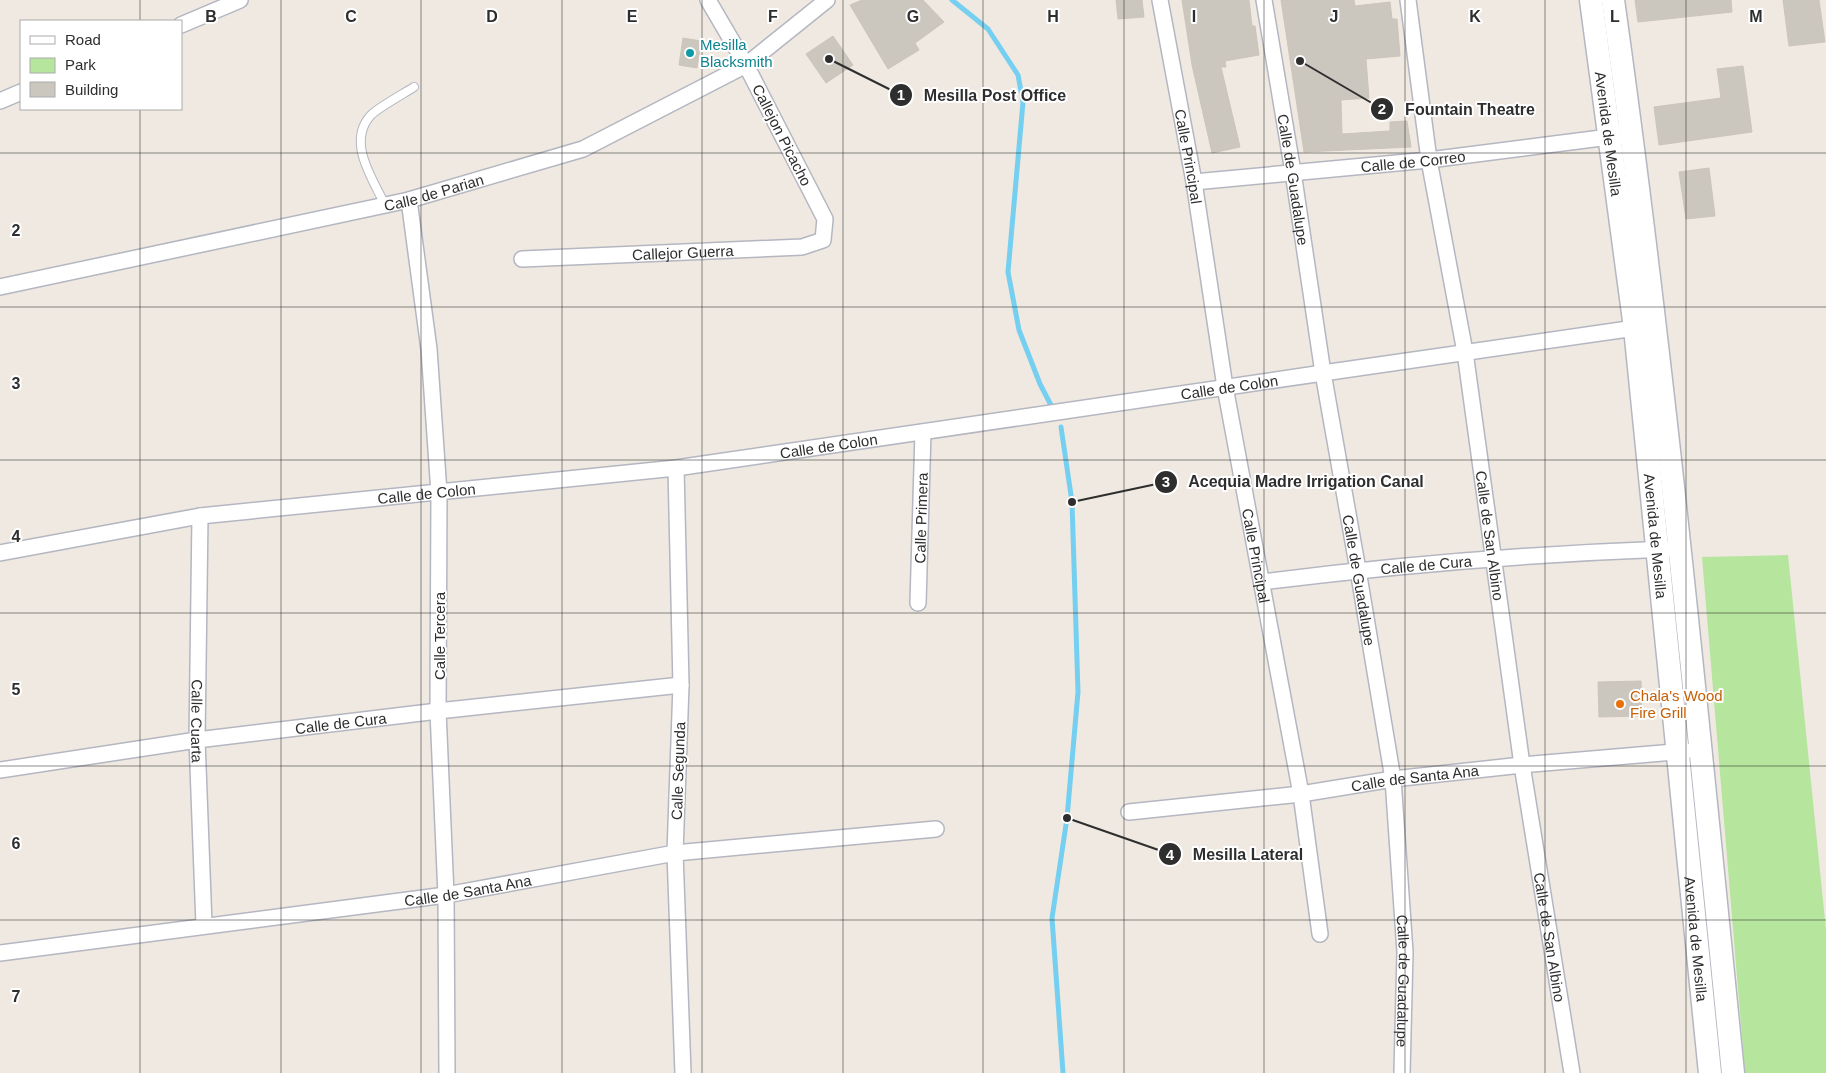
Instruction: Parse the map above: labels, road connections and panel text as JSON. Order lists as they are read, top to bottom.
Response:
{
  "streets": {
    "main road": ["Avenida de Mesilla"],
    "street": [
      "Callejon Picacho",
      "Calle Principal",
      "Calle de Correo",
      "Calle de Guadalupe",
      "Calle de Parian",
      "Callejor Guerra",
      "Calle de Colon",
      "Calle Primera",
      "Calle de San Albino",
      "Calle de Cura",
      "Calle Tercera",
      "Calle Cuarta",
      "Calle Segunda",
      "Calle de Santa Ana"
    ]
  },
  "crossings": [
    ["Avenida de Mesilla", "Calle de Correo"],
    ["Avenida de Mesilla", "Calle de Colon"],
    ["Avenida de Mesilla", "Calle de Cura"],
    ["Avenida de Mesilla", "Calle de Santa Ana"],
    ["Callejon Picacho", "Calle de Parian"],
    ["Callejon Picacho", "Callejor Guerra"],
    ["Calle Principal", "Calle de Correo"],
    ["Calle Principal", "Calle de Colon"],
    ["Calle Principal", "Calle de Cura"],
    ["Calle Principal", "Calle de Santa Ana"],
    ["Calle de Correo", "Calle de Guadalupe"],
    ["Calle de Correo", "Calle de San Albino"],
    ["Calle de Guadalupe", "Calle de Colon"],
    ["Calle de Guadalupe", "Calle de Cura"],
    ["Calle de Guadalupe", "Calle de Santa Ana"],
    ["Calle de Parian", "Calle Tercera"],
    ["Calle de Colon", "Calle Primera"],
    ["Calle de Colon", "Calle de San Albino"],
    ["Calle de Colon", "Calle Tercera"],
    ["Calle de Colon", "Calle Cuarta"],
    ["Calle de Colon", "Calle Segunda"],
    ["Calle de San Albino", "Calle de Cura"],
    ["Calle de San Albino", "Calle de Santa Ana"],
    ["Calle de Cura", "Calle Tercera"],
    ["Calle de Cura", "Calle Cuarta"],
    ["Calle de Cura", "Calle Segunda"],
    ["Calle Tercera", "Calle de Santa Ana"],
    ["Calle Cuarta", "Calle de Santa Ana"],
    ["Calle Segunda", "Calle de Santa Ana"]
  ],
  "places": [
    "Mesilla Blacksmith",
    "Mesilla Post Office",
    "Fountain Theatre",
    "Acequia Madre Irrigation Canal",
    "Chala's Wood Fire Grill",
    "Mesilla Lateral"
  ],
  "legend": ["Road", "Park", "Building"],
  "grid": {
    "columns": [
      "B",
      "C",
      "D",
      "E",
      "F",
      "G",
      "H",
      "I",
      "J",
      "K",
      "L",
      "M"
    ],
    "rows": [
      "2",
      "3",
      "4",
      "5",
      "6",
      "7"
    ]
  }
}
